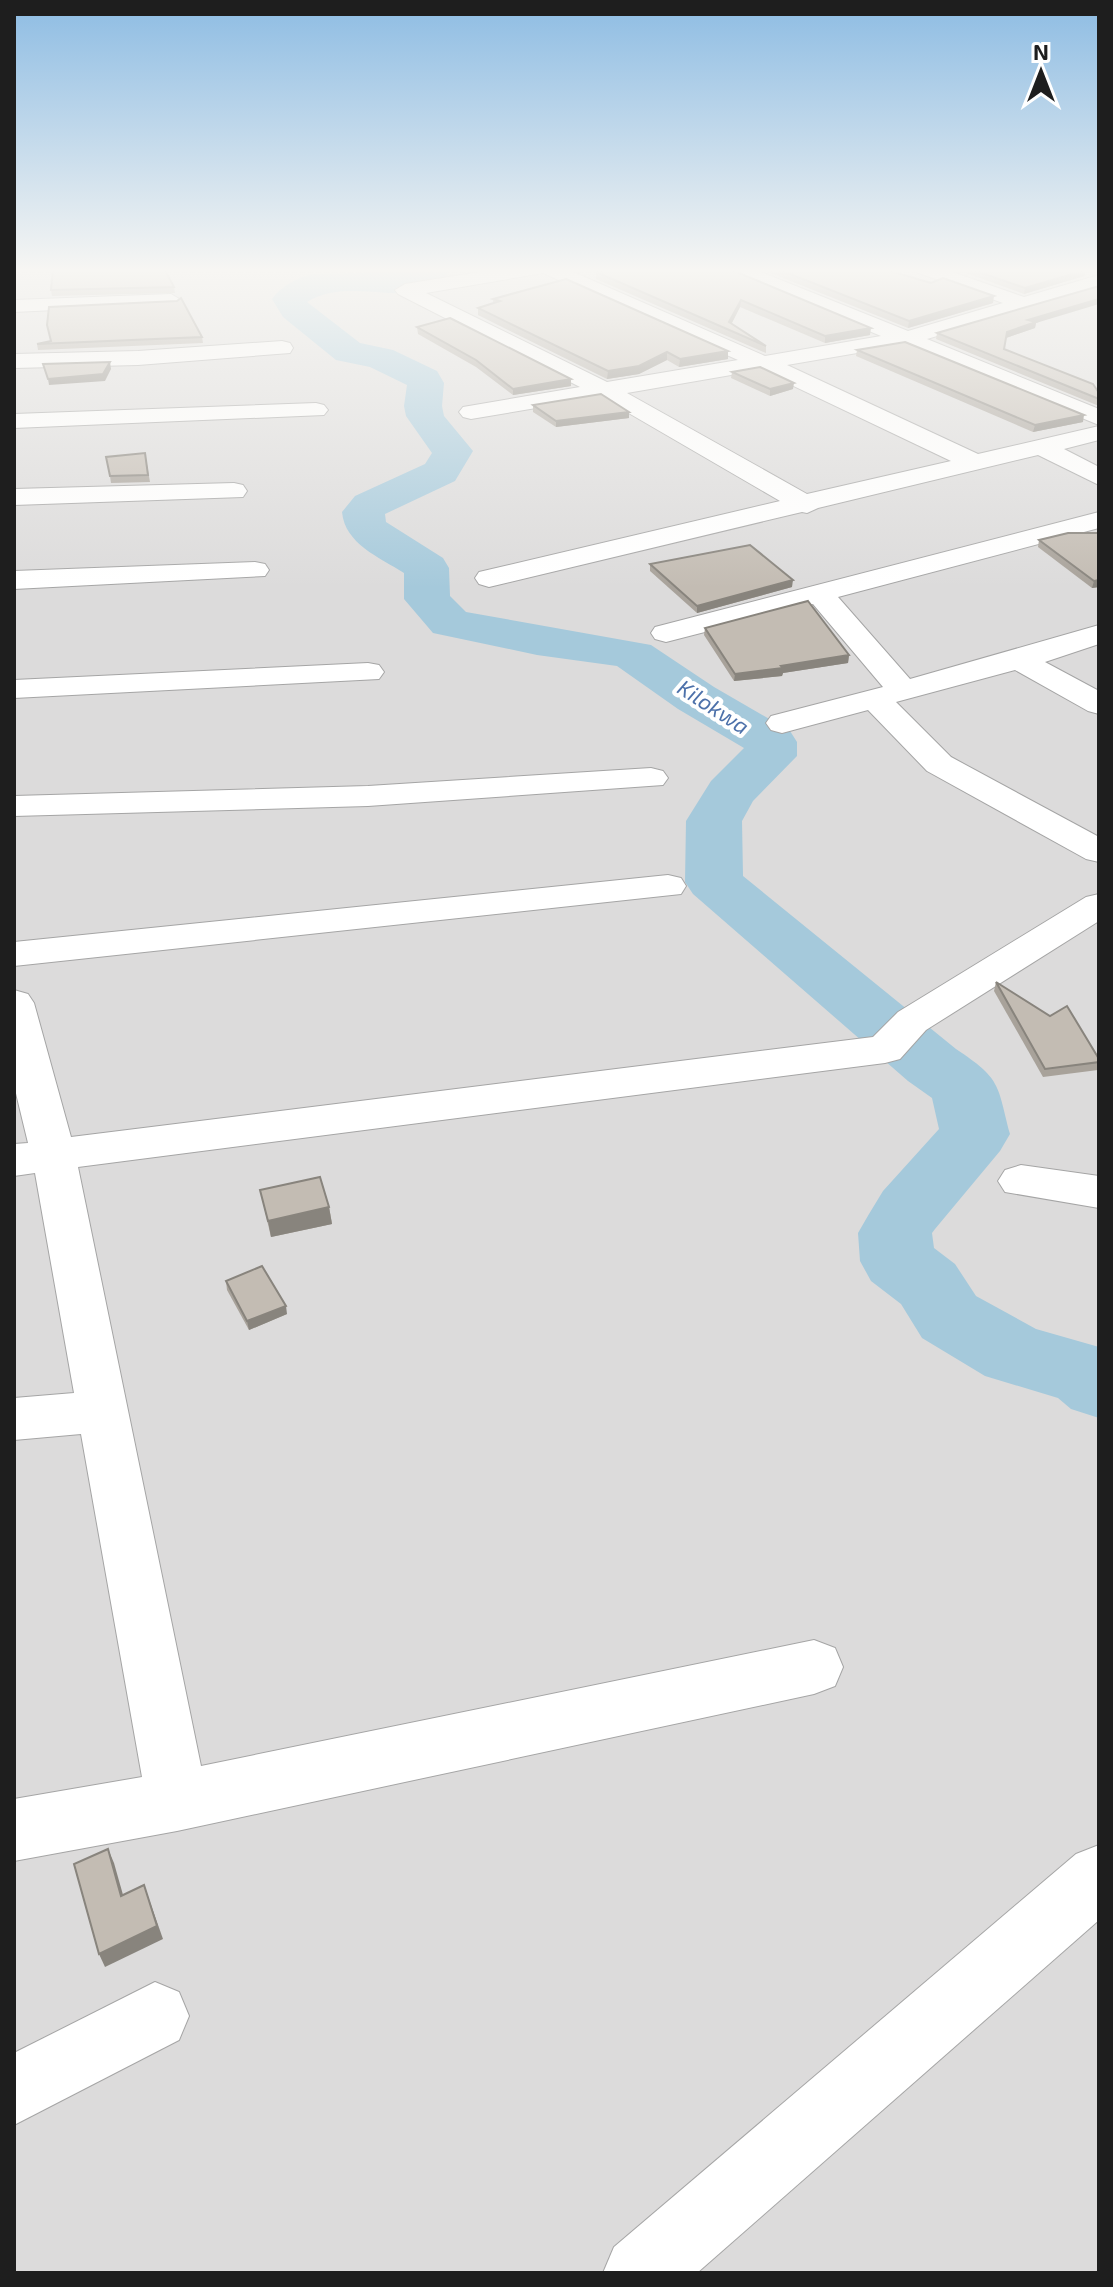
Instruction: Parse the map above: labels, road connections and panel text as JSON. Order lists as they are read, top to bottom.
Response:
{
  "water": ["Kilokwa"],
  "north": "top"
}
